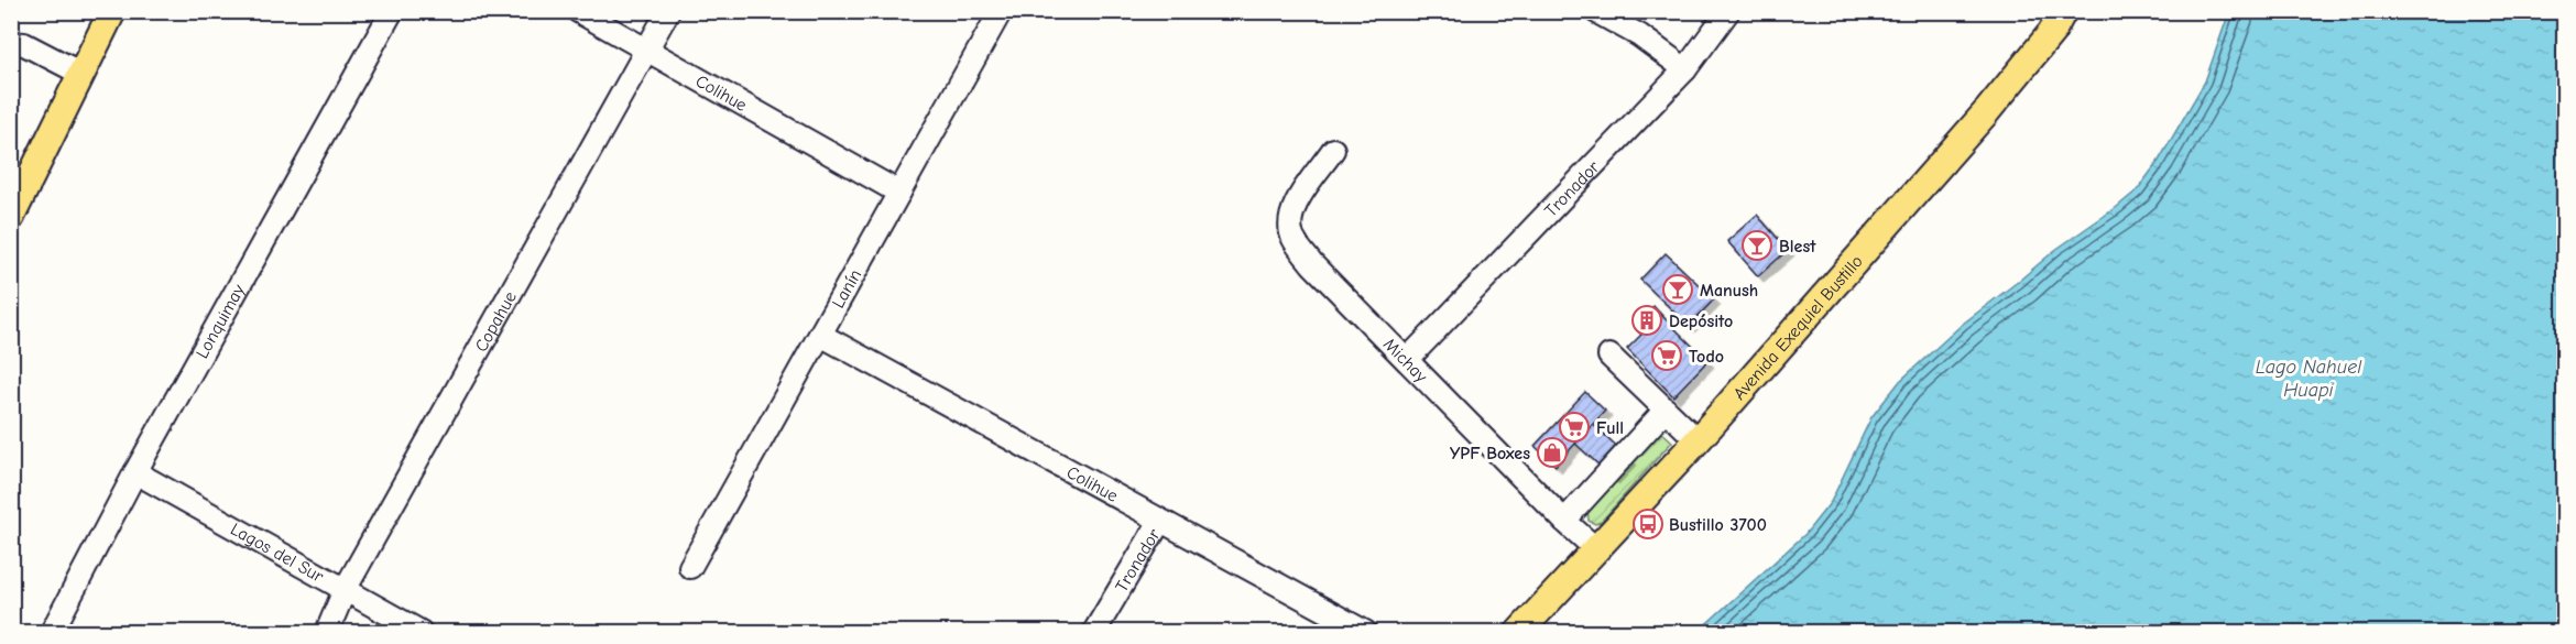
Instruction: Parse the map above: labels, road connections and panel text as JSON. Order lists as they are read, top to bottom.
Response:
{
  "streets": {
    "main road": ["Avenida Exequiel Bustillo"],
    "street": [
      "Colihue",
      "Tronador",
      "Lanín",
      "Copahue",
      "Lonquimay",
      "Michay",
      "Lagos del Sur"
    ]
  },
  "crossings": [
    ["Colihue", "Tronador"],
    ["Colihue", "Lanín"],
    ["Colihue", "Copahue"],
    ["Tronador", "Michay"],
    ["Copahue", "Lagos del Sur"],
    ["Lonquimay", "Lagos del Sur"],
    ["Avenida Exequiel Bustillo", "Michay"]
  ],
  "water": ["Lago Nahuel Huapi"],
  "places": {
    "bar": ["Blest", "Manush"],
    "building": ["Depósito"],
    "supermarket": ["Todo", "Full"],
    "shop": ["YPF Boxes"],
    "bus stop": ["Bustillo 3700"]
  }
}
